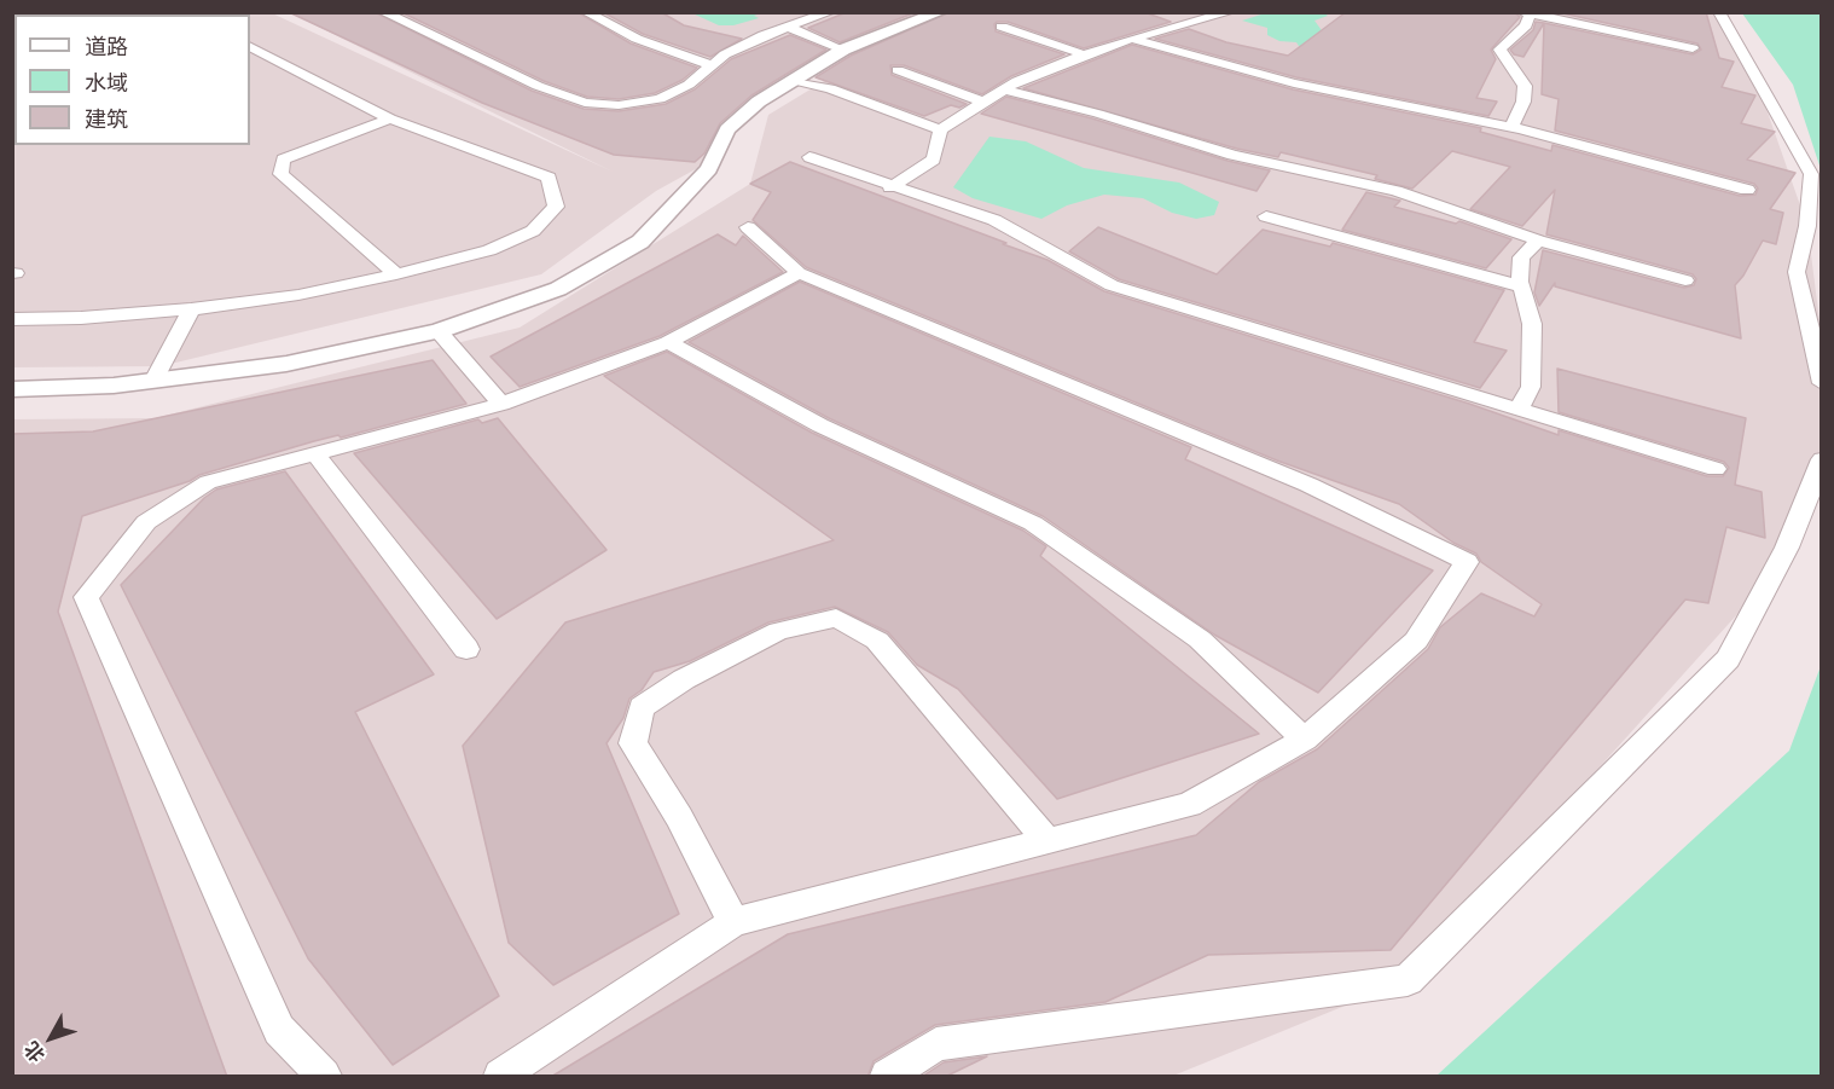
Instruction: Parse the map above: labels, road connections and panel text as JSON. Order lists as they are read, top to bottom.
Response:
{
  "legend": ["道路", "水域", "建筑"],
  "north": "bottom left"
}
